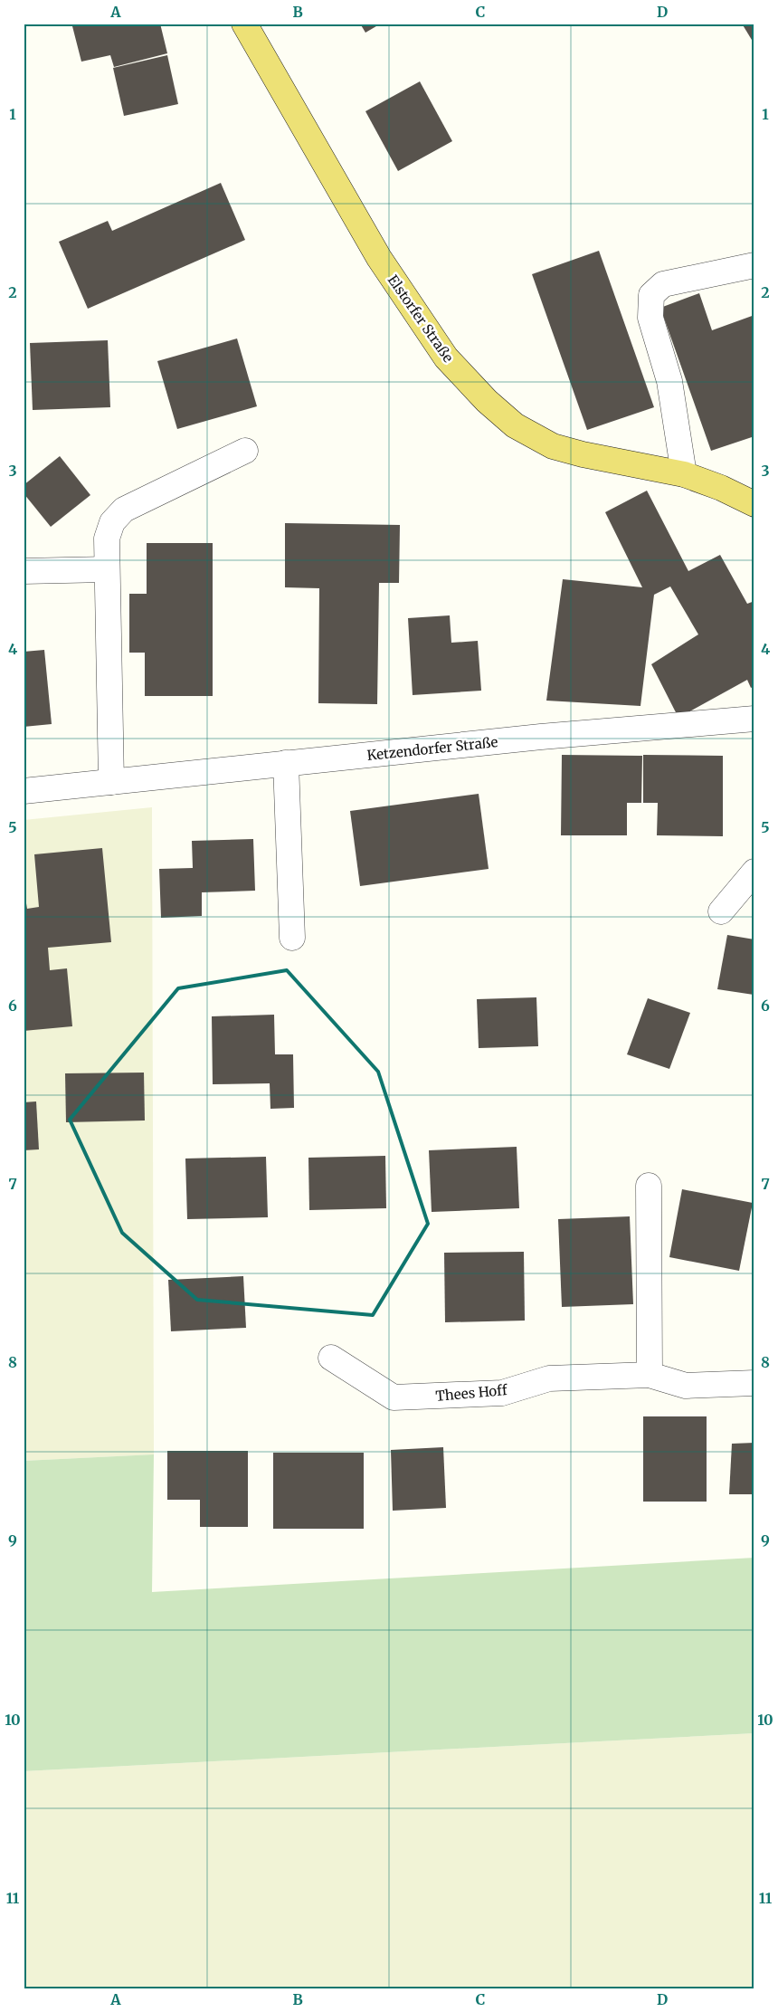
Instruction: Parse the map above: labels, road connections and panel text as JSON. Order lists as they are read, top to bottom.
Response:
{
  "streets": {
    "main road": ["Elstorfer Straße"],
    "street": ["Ketzendorfer Straße", "Thees Hoff"]
  },
  "grid": {
    "columns": [
      "A",
      "B",
      "C",
      "D"
    ],
    "rows": [
      "1",
      "2",
      "3",
      "4",
      "5",
      "6",
      "7",
      "8",
      "9",
      "10",
      "11"
    ]
  }
}
